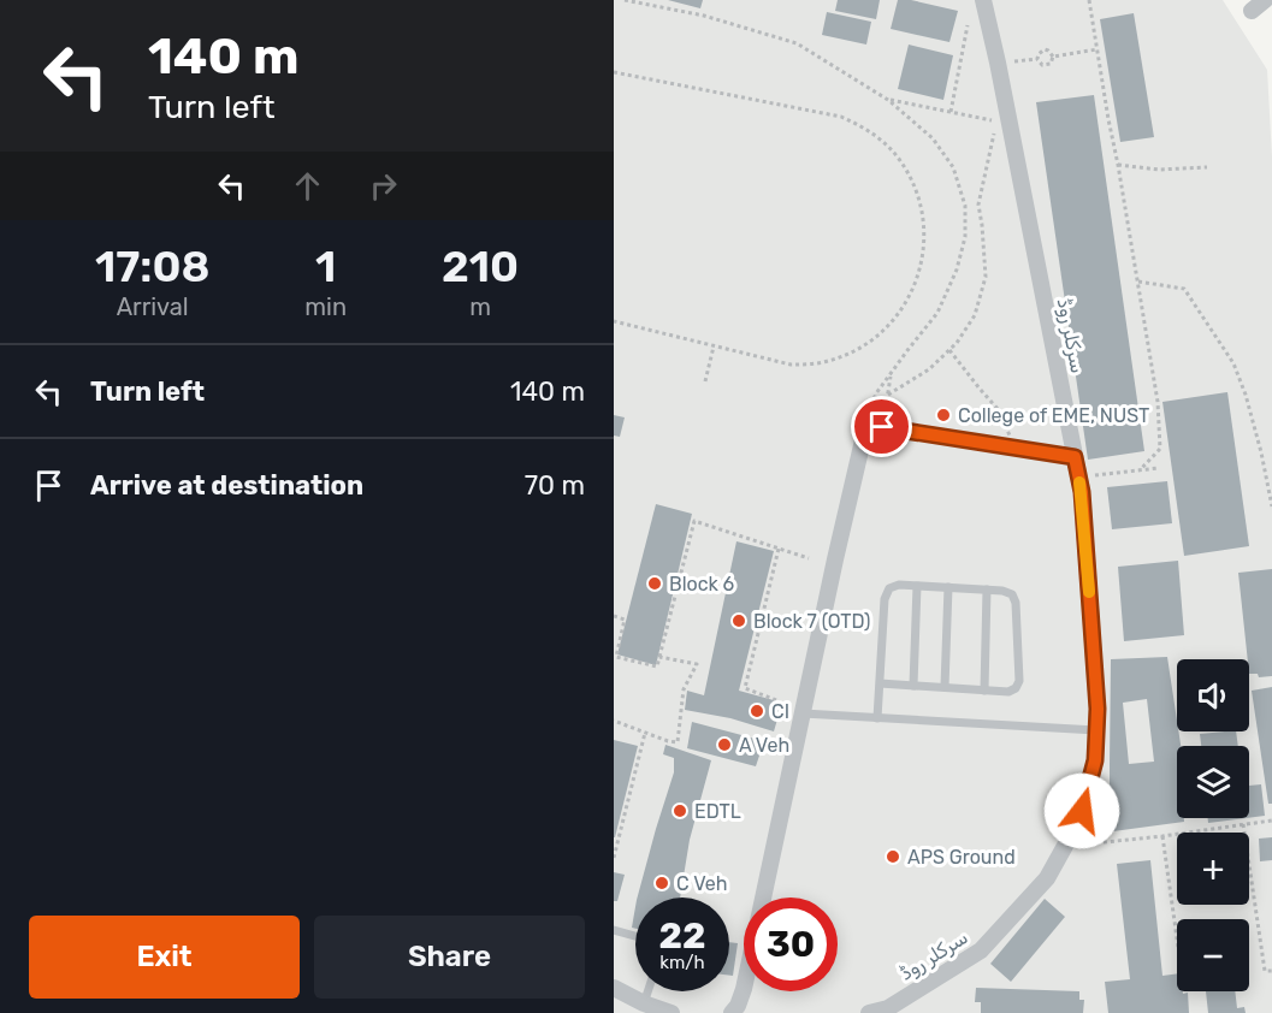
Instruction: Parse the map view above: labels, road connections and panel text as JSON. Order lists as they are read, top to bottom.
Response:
{
  "streets": {
    "street": ["سرکلر روڈ"]
  },
  "places": [
    "College of EME, NUST",
    "Block 6",
    "Block 7 (OTD)",
    "CI",
    "A Veh",
    "EDTL",
    "APS Ground",
    "C Veh"
  ],
  "page": {
    "turn": ["140 m", "Turn left"],
    "eta": [
      "17:08",
      "Arrival",
      "1",
      "min",
      "210",
      "m"
    ],
    "list": [
      {
        "name": "Turn left",
        "value": "140 m"
      },
      {
        "name": "Arrive at destination",
        "value": "70 m"
      }
    ],
    "map_buttons": ["+", "−"],
    "speed": "22 km/h",
    "limit": "30",
    "buttons": ["Exit", "Share"]
  }
}
